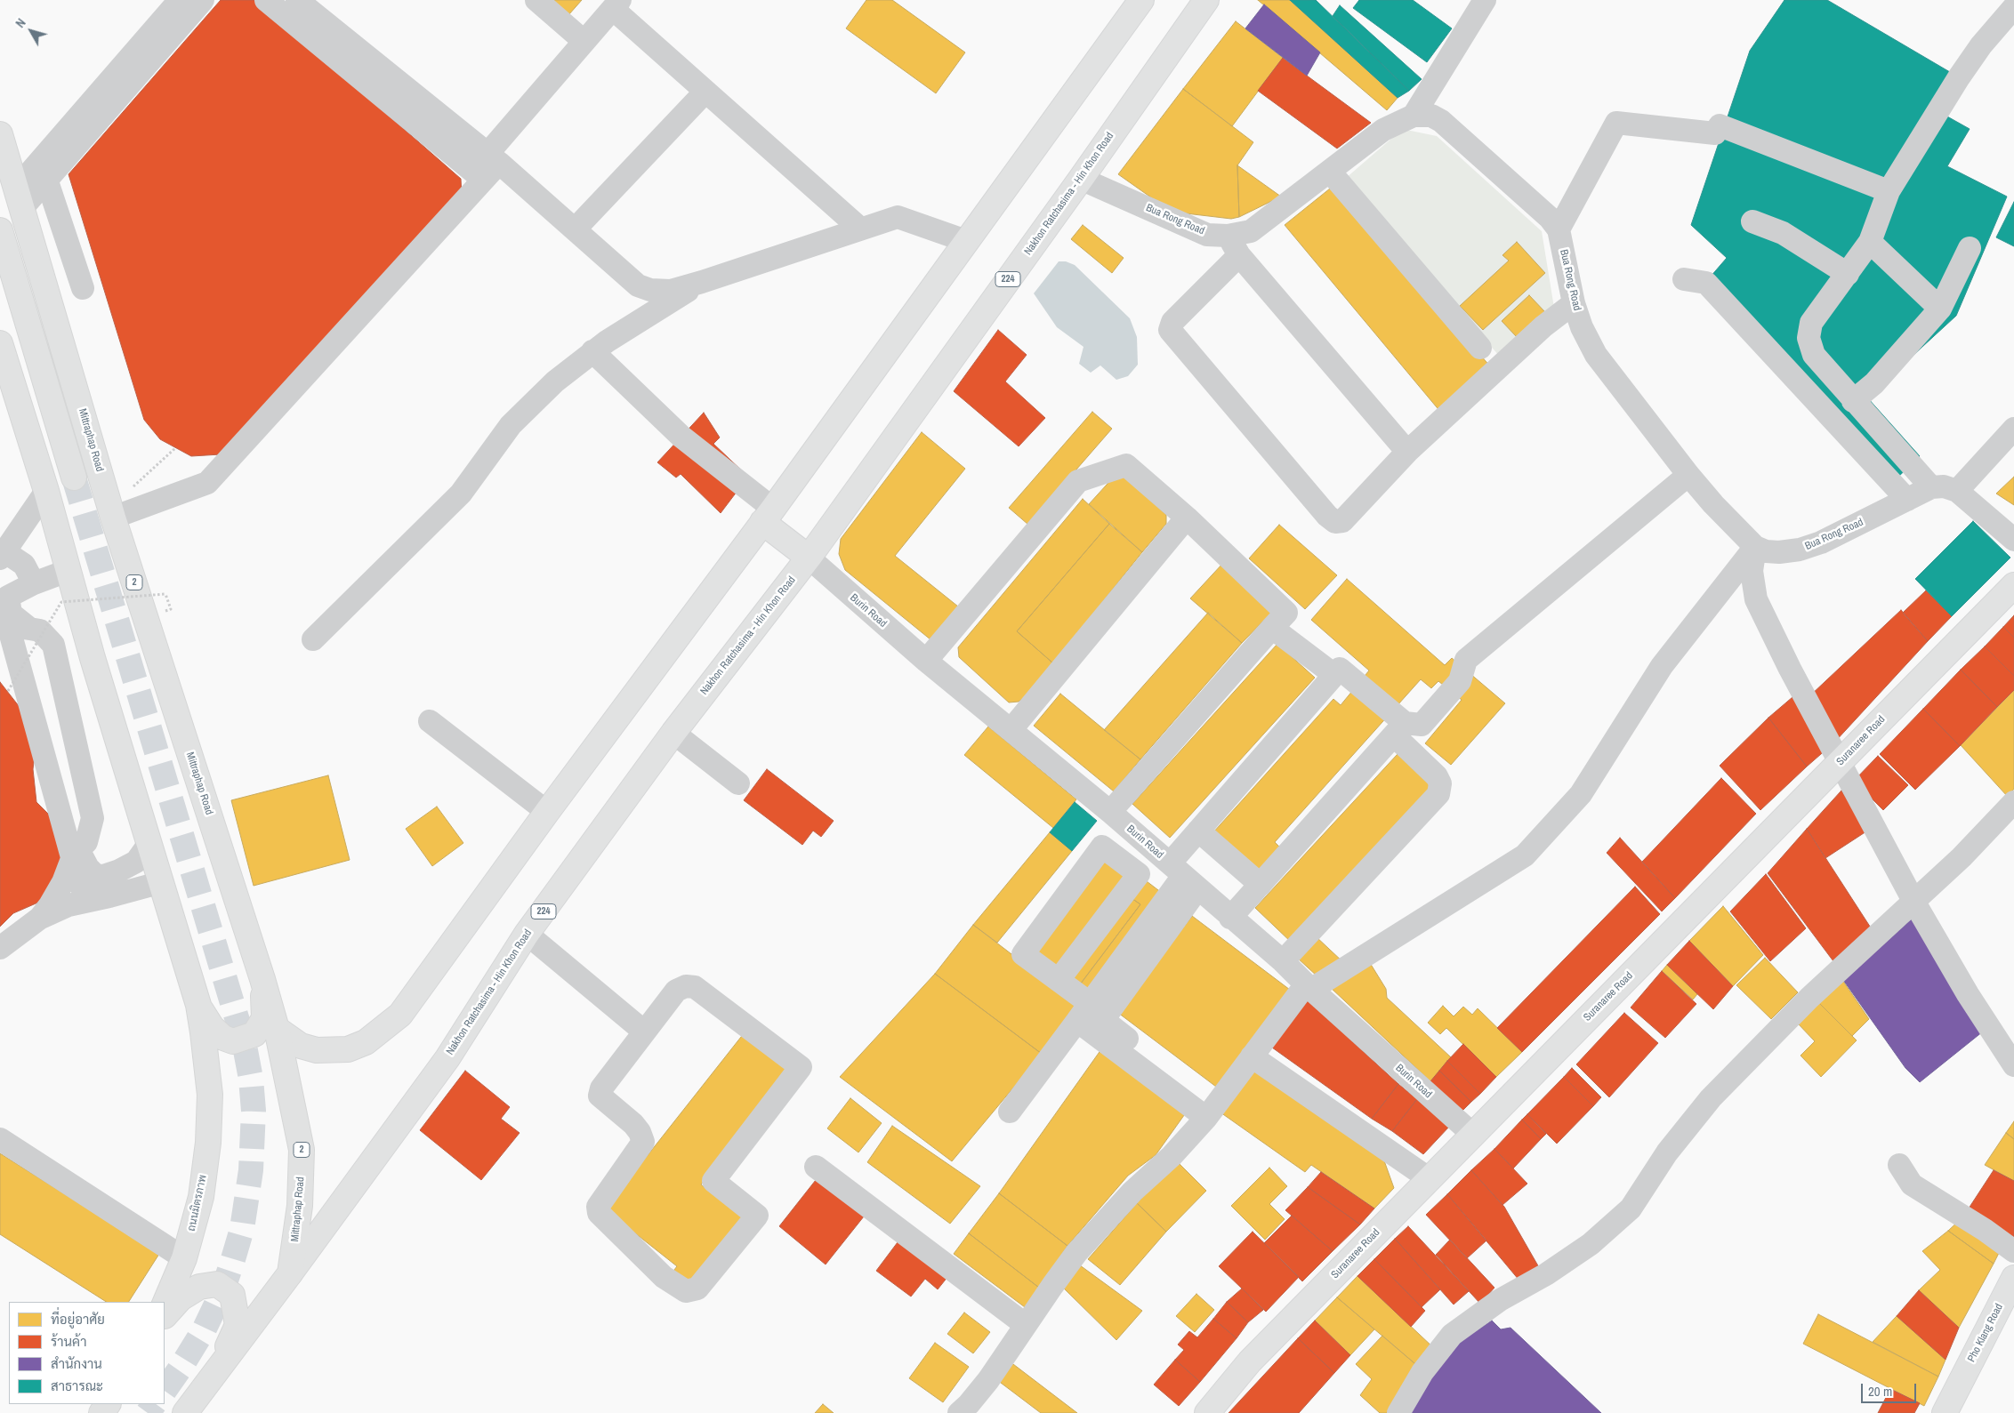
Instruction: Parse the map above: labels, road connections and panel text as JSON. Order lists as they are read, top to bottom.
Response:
{
  "streets": {
    "main road": [
      "Nakhon Ratchasima - Hin Khon Road",
      "224",
      "Mittraphap Road",
      "2",
      "Suranaree Road",
      "Pho Klang Road"
    ],
    "street": ["Bua Rong Road", "Burin Road"]
  },
  "crossings": [
    ["Nakhon Ratchasima - Hin Khon Road", "Bua Rong Road"],
    ["Nakhon Ratchasima - Hin Khon Road", "Mittraphap Road"],
    ["Nakhon Ratchasima - Hin Khon Road", "Burin Road"],
    ["Burin Road", "Suranaree Road"]
  ],
  "legend": [
    "ที่อยู่อาศัย",
    "ร้านค้า",
    "สำนักงาน",
    "สาธารณะ"
  ],
  "scale_bar": "20 m",
  "north": "top left"
}
